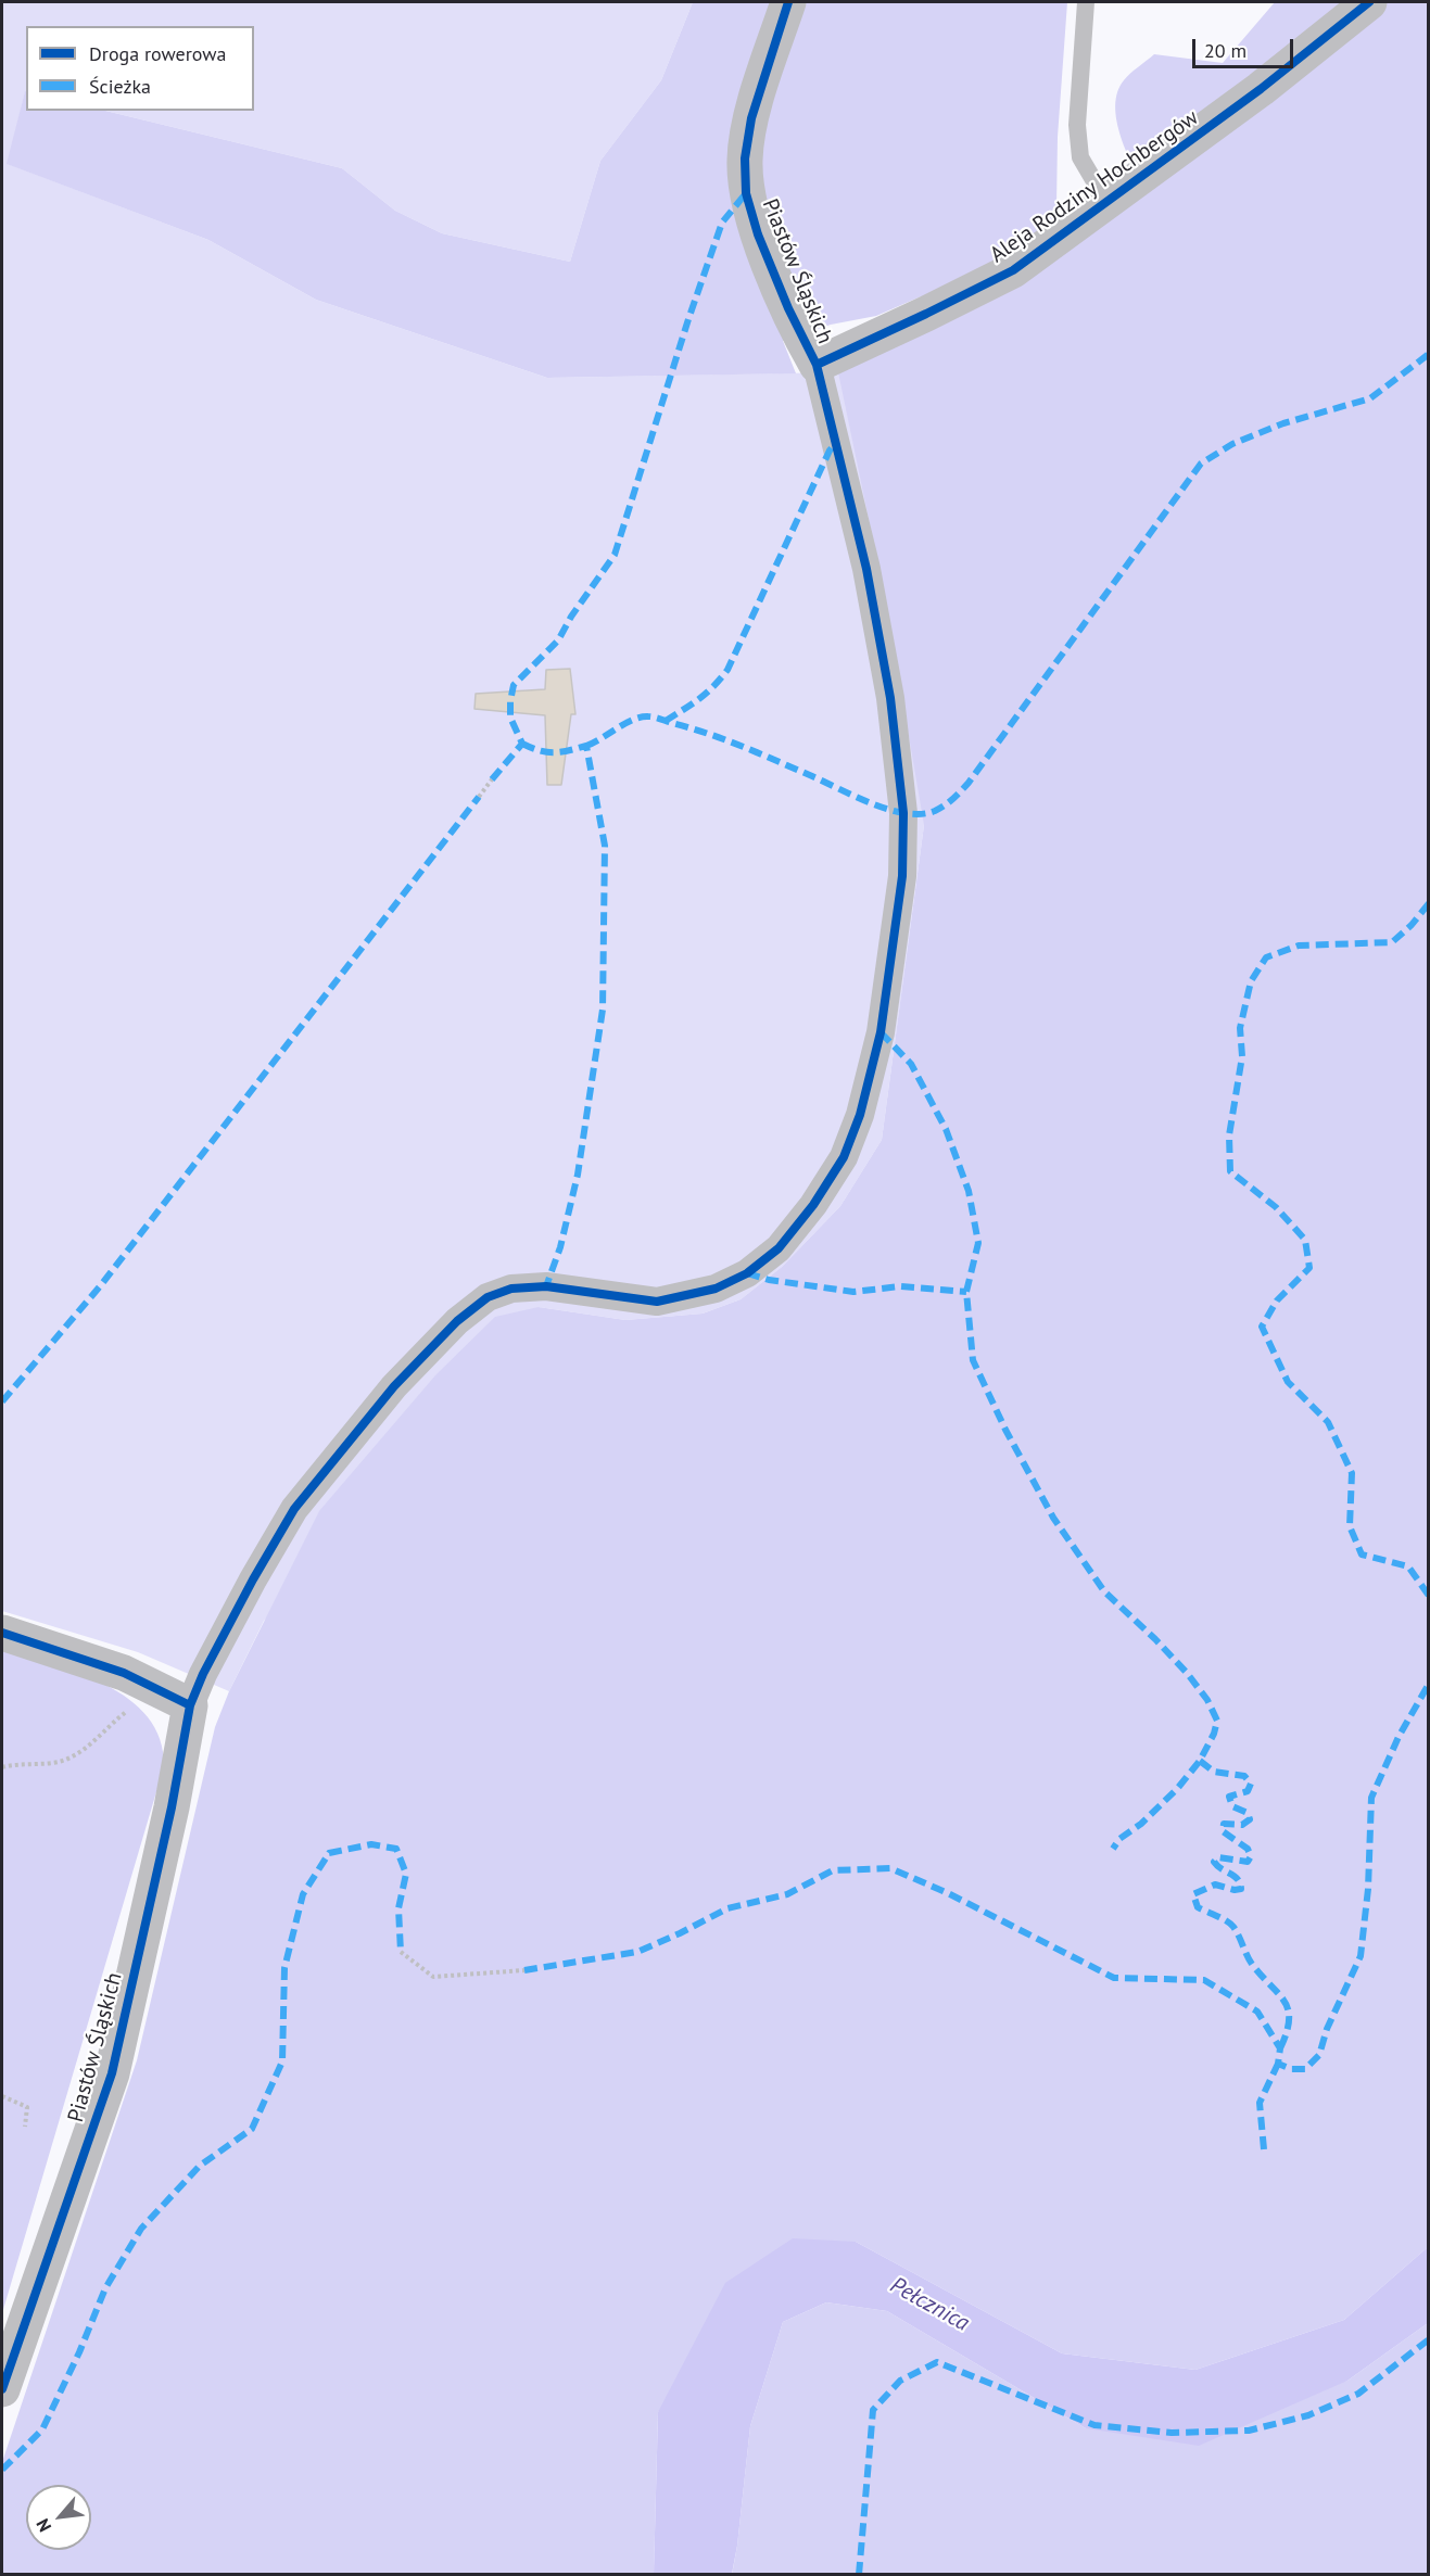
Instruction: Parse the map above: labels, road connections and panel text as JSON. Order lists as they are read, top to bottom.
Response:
{
  "streets": {
    "street": ["Aleja Rodziny Hochbergów", "Piastów Śląskich"]
  },
  "crossings": [
    ["Aleja Rodziny Hochbergów", "Piastów Śląskich"]
  ],
  "water": ["Pełcznica"],
  "legend": ["Droga rowerowa", "Ścieżka"],
  "scale_bar": "20 m",
  "north": "bottom left"
}
